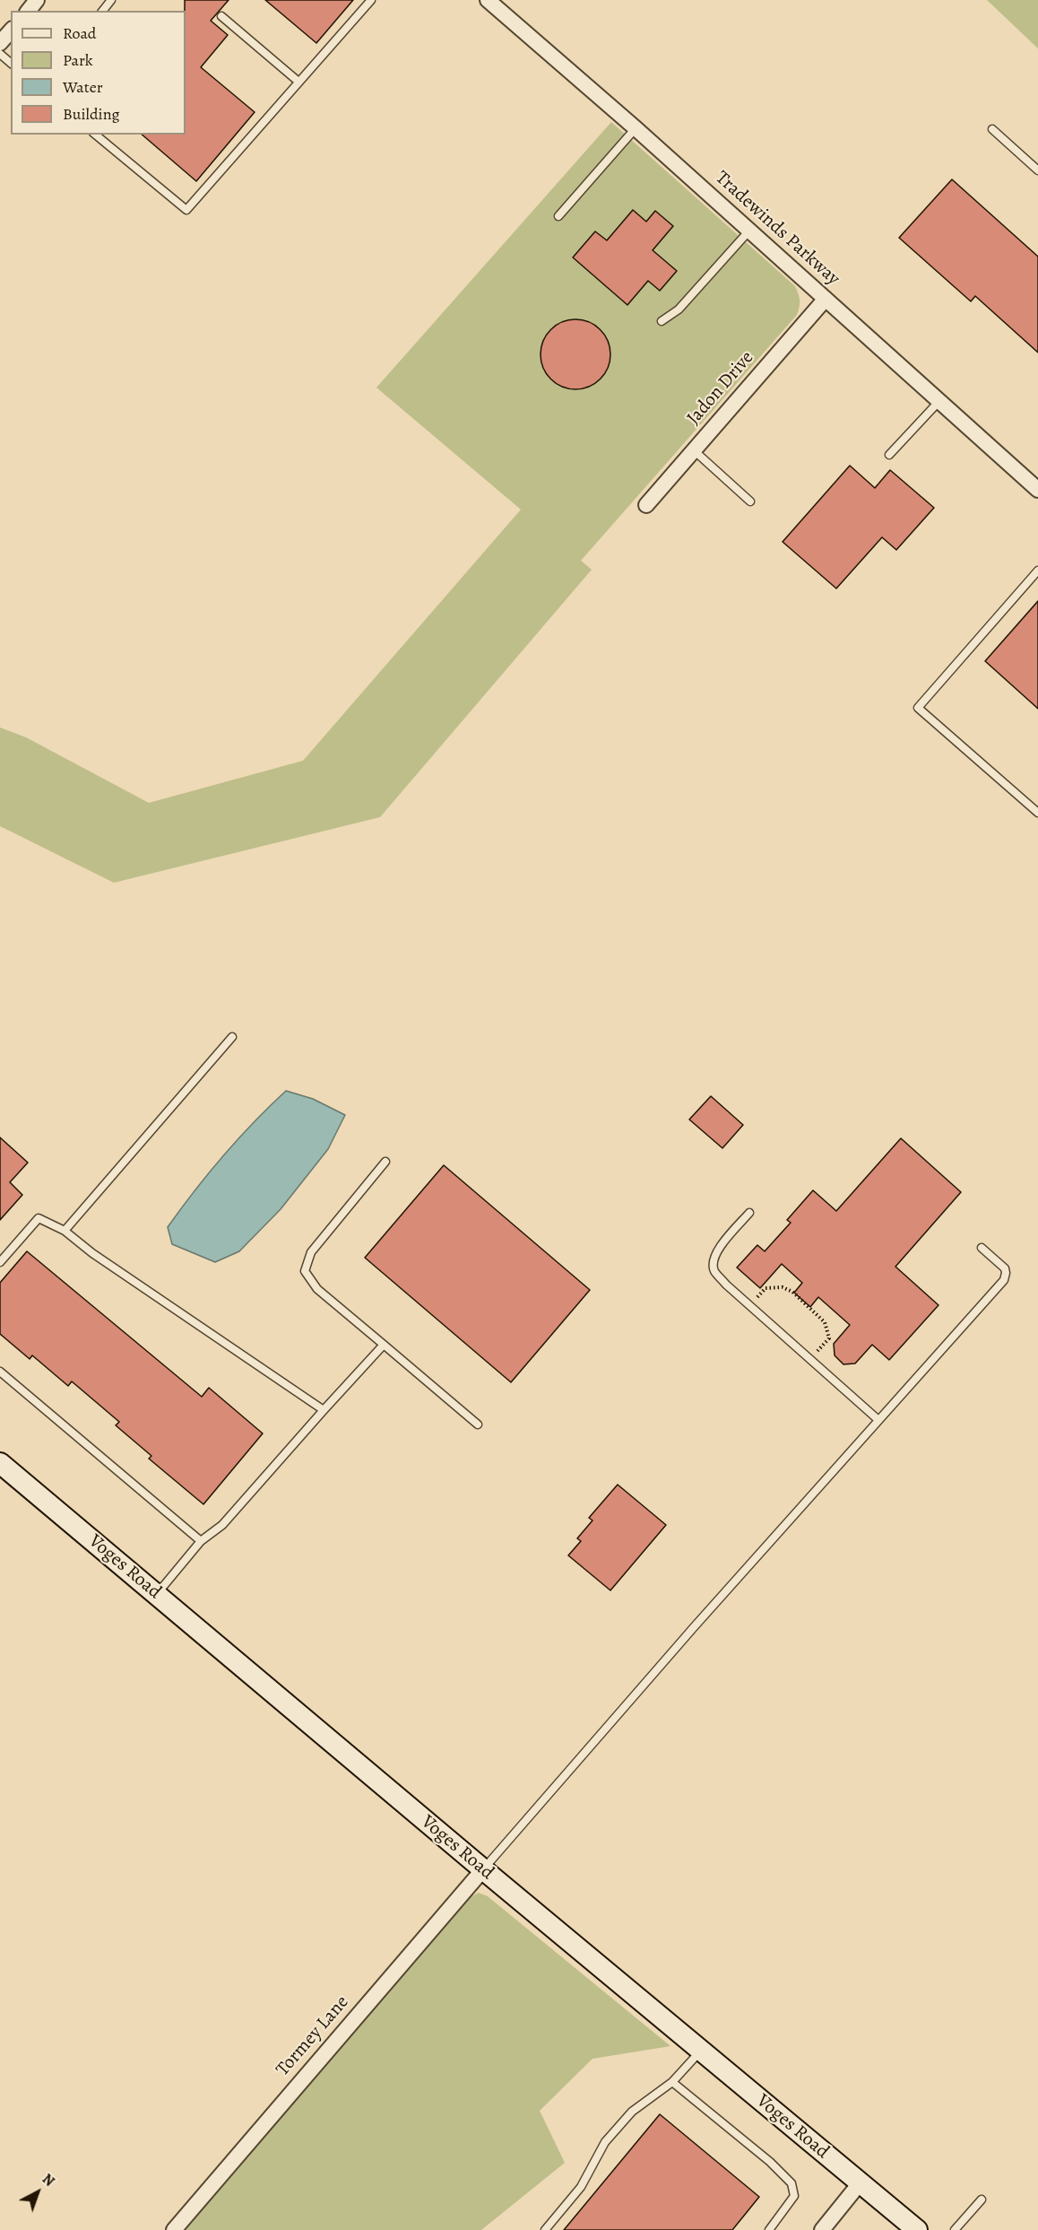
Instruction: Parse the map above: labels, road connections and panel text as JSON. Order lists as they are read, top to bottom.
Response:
{
  "streets": {
    "street": [
      "Tradewinds Parkway",
      "Jadon Drive",
      "Voges Road",
      "Tormey Lane"
    ]
  },
  "crossings": [
    ["Tradewinds Parkway", "Jadon Drive"],
    ["Voges Road", "Tormey Lane"]
  ],
  "legend": [
    "Road",
    "Park",
    "Water",
    "Building"
  ],
  "north": "top right"
}
